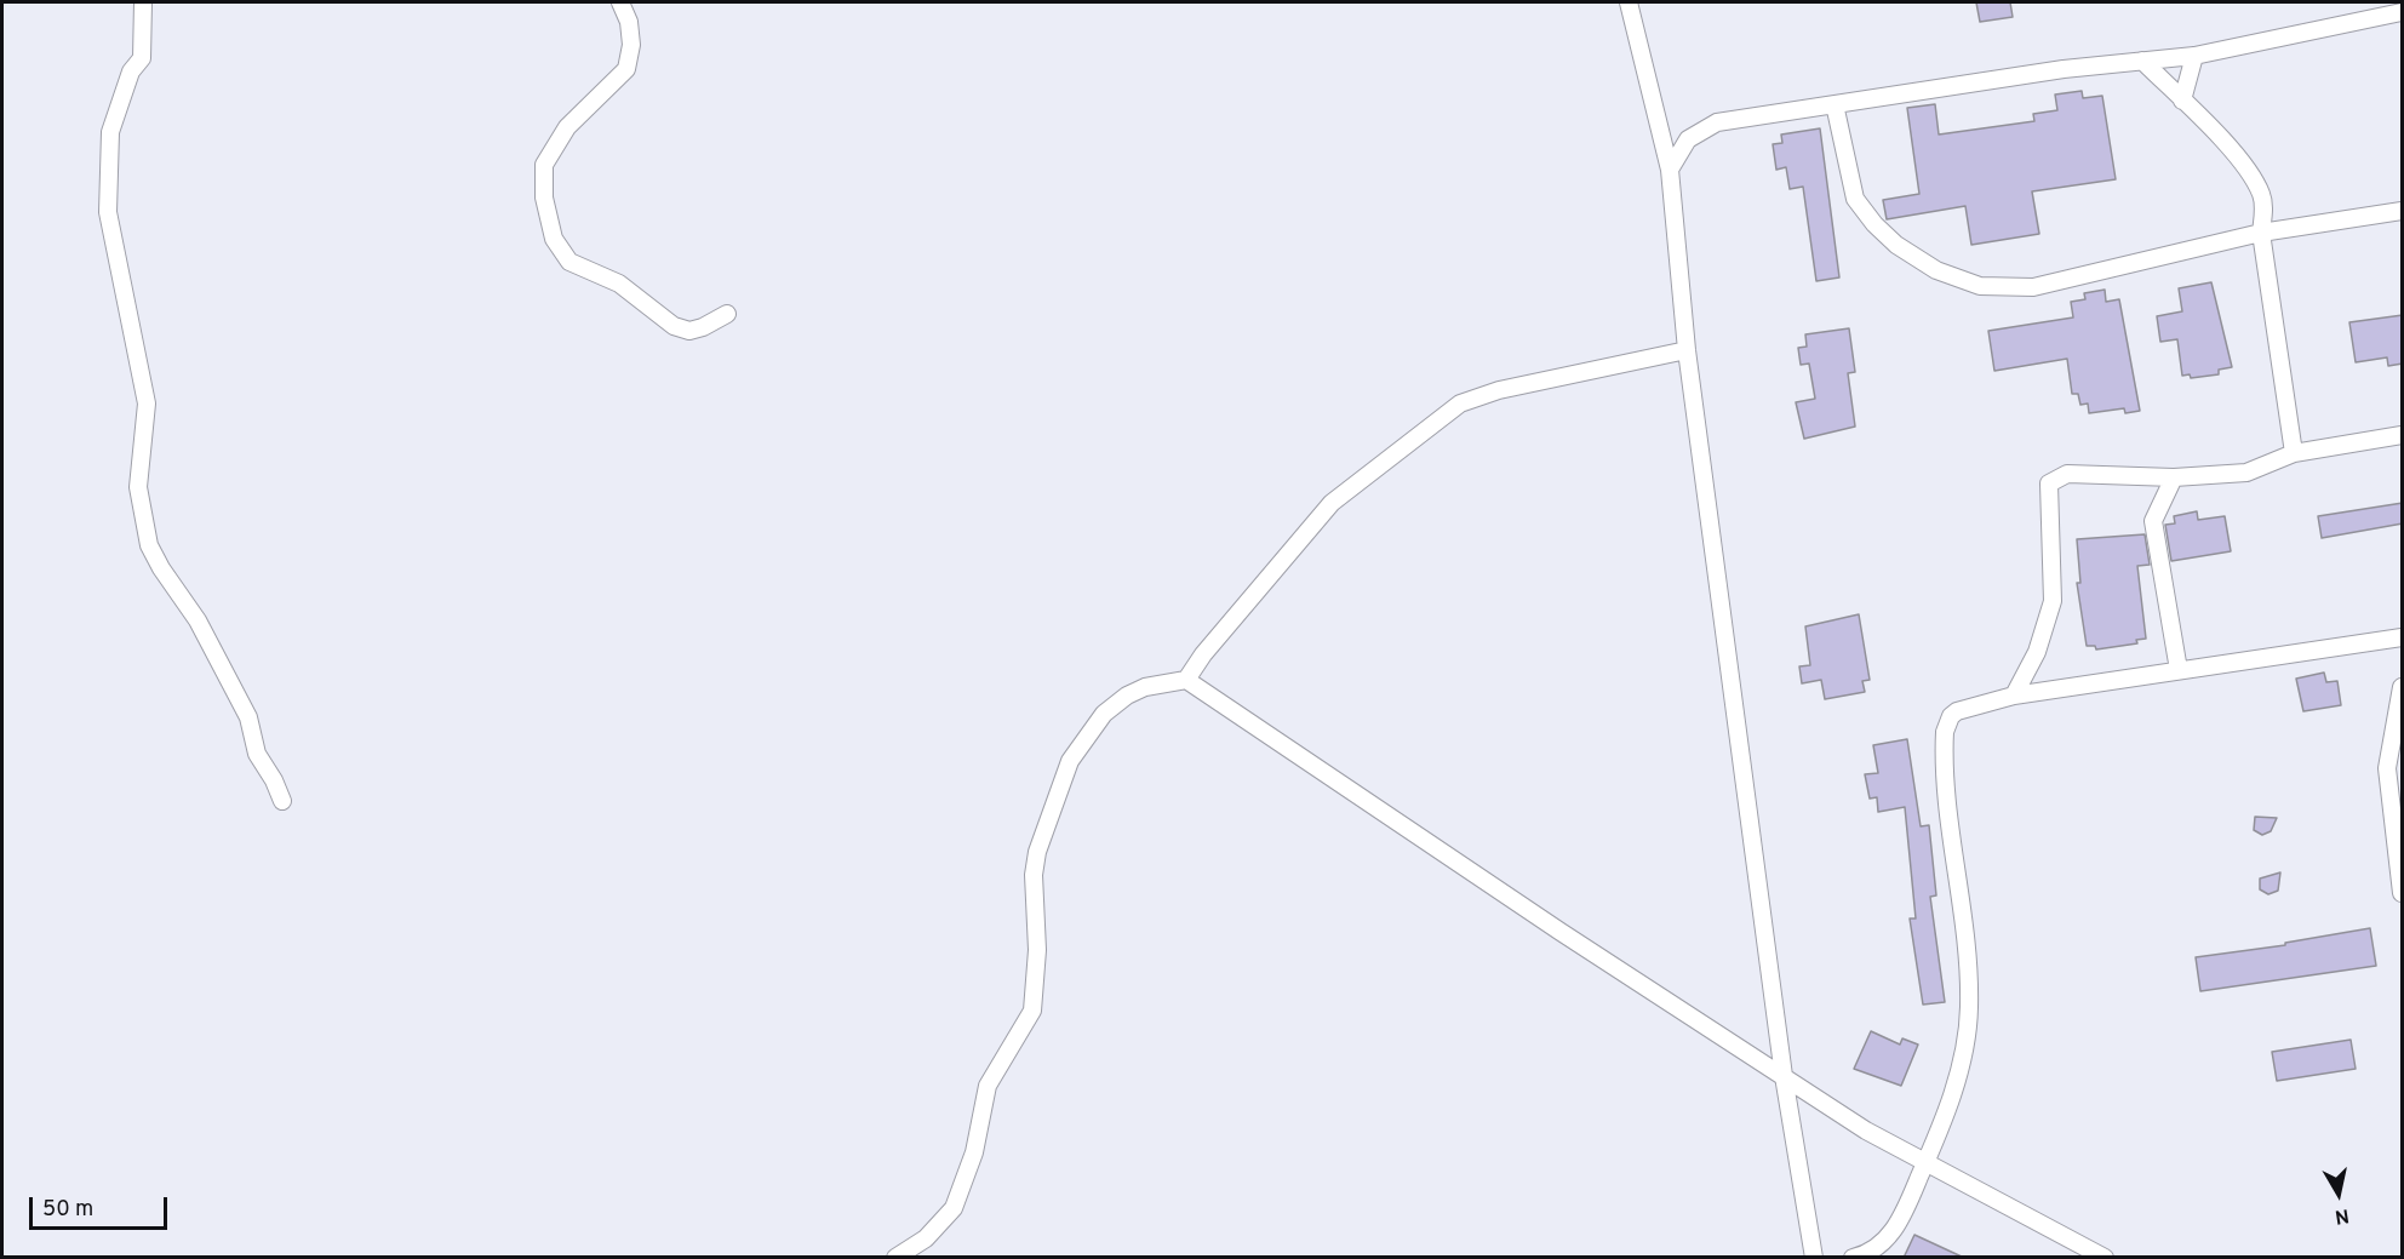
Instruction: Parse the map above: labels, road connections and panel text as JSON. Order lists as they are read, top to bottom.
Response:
{
  "scale_bar": "50 m",
  "north": "bottom"
}
